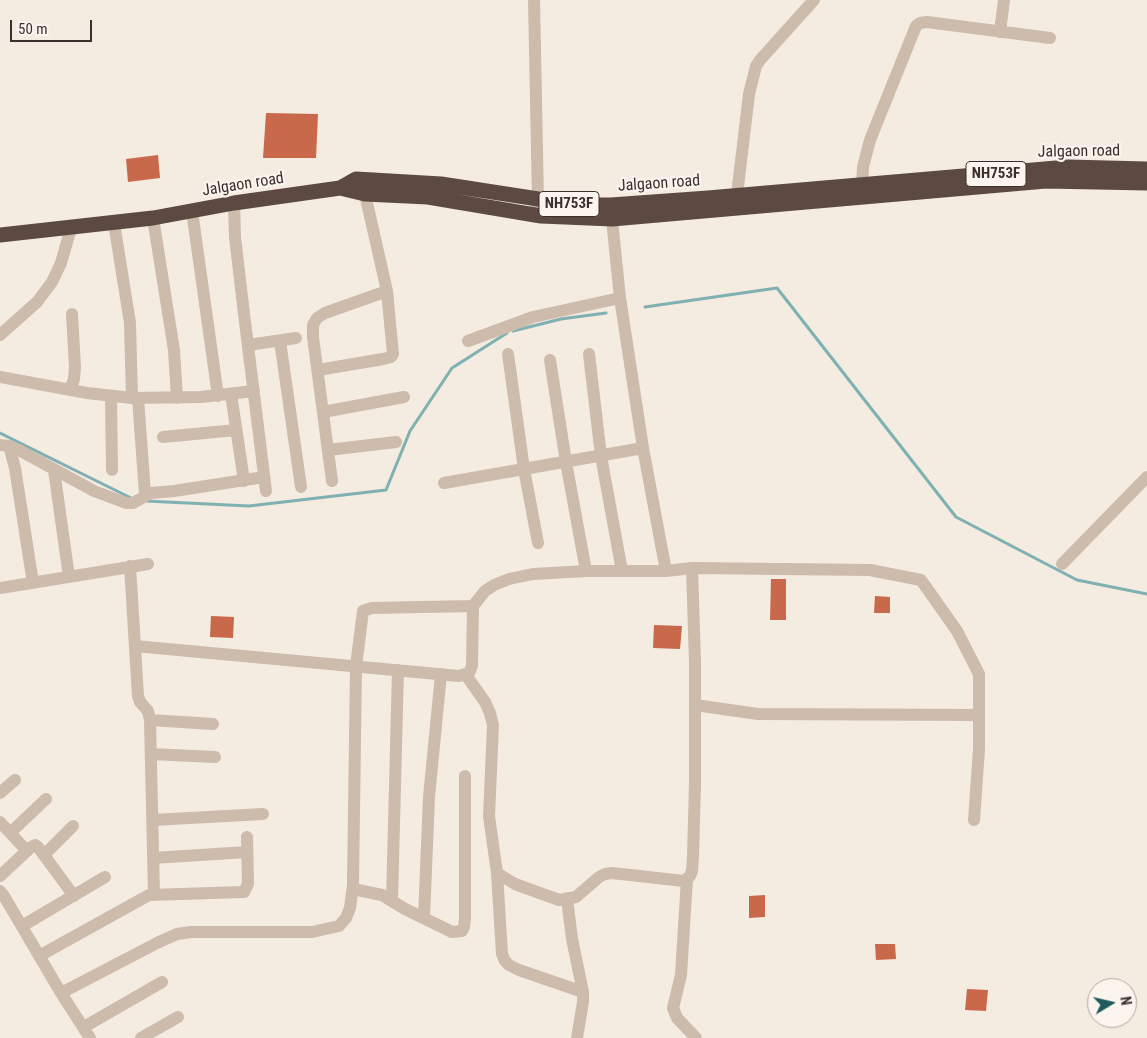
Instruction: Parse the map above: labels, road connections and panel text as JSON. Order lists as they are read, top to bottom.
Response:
{
  "streets": {
    "highway": ["Jalgaon road", "NH753F"]
  },
  "crossings": [
    ["Jalgaon road", "NH753F"]
  ],
  "scale_bar": "50 m",
  "north": "right"
}
